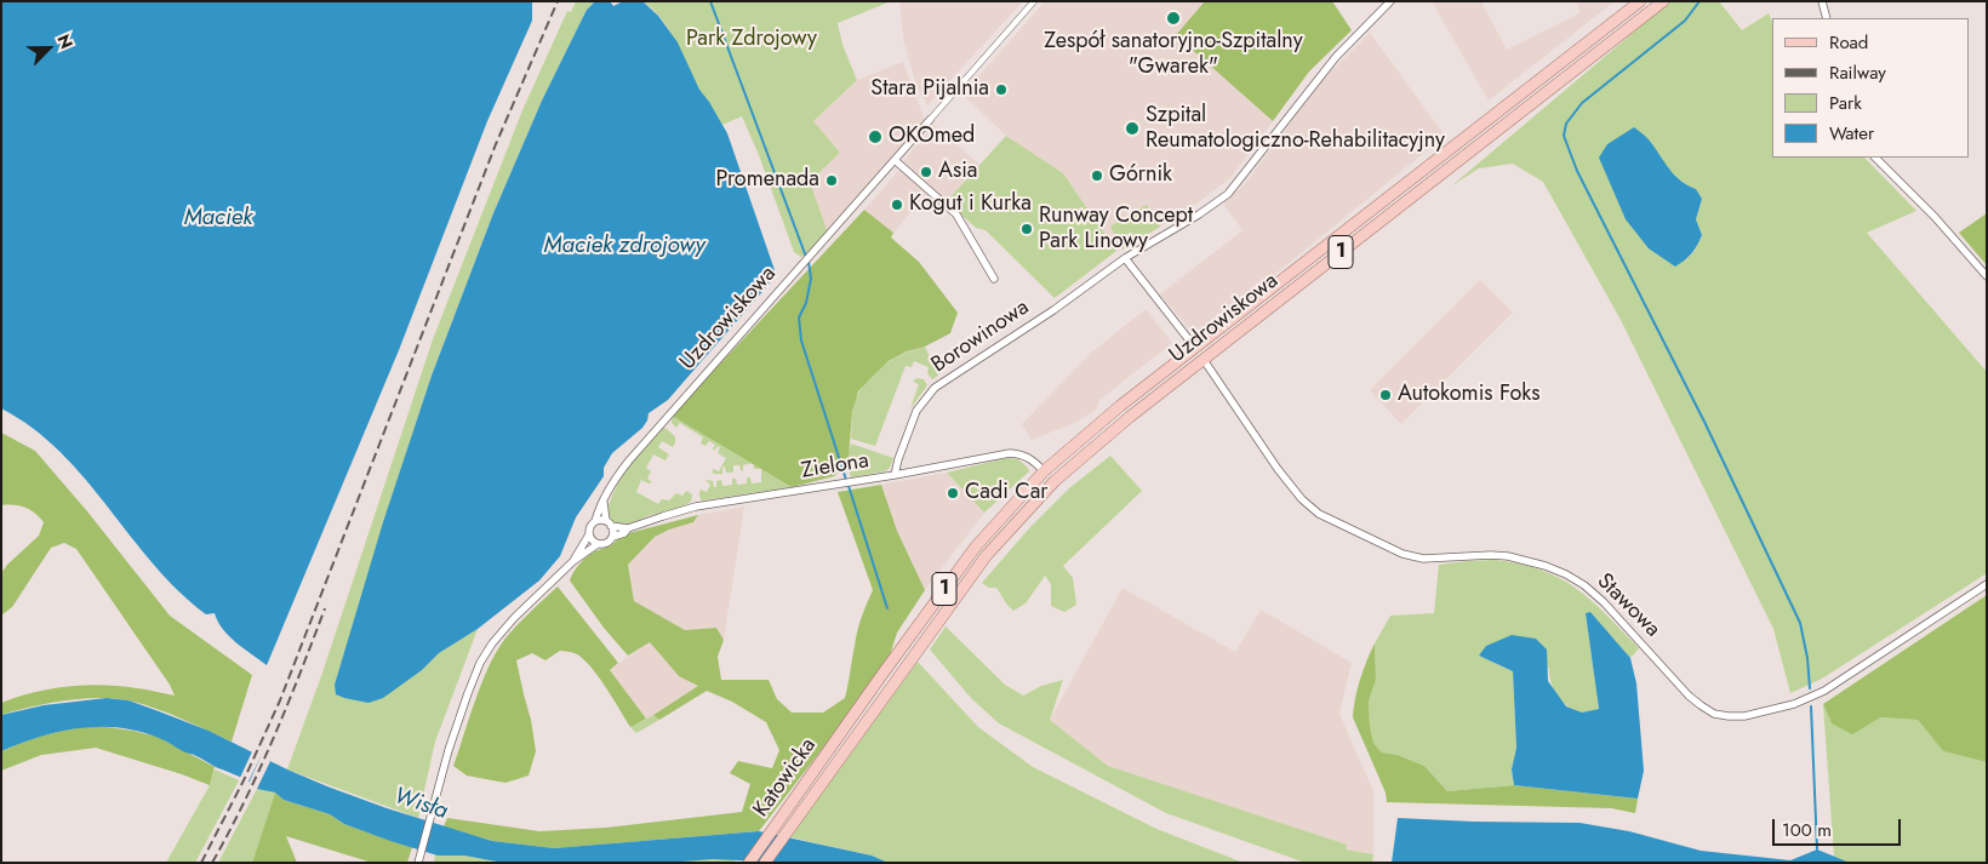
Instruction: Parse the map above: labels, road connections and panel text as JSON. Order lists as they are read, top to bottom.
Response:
{
  "streets": {
    "main road": ["1", "Uzdrowiskowa", "Katowicka"],
    "street": ["Borowinowa", "Zielona", "Stawowa"]
  },
  "crossings": [
    ["Uzdrowiskowa", "Zielona"],
    ["Uzdrowiskowa", "Stawowa"],
    ["Uzdrowiskowa", "Katowicka"],
    ["Borowinowa", "Zielona"]
  ],
  "water": ["Maciek", "Maciek zdrojowy", "Wisła"],
  "parks": ["Park Zdrojowy"],
  "places": [
    "Zespół sanatoryjno-Szpitalny \"Gwarek\"",
    "Stara Pijalnia",
    "Szpital Reumatologiczno-Rehabilitacyjny",
    "OKOmed",
    "Asia",
    "Górnik",
    "Promenada",
    "Kogut i Kurka",
    "Runway Concept Park Linowy",
    "Autokomis Foks",
    "Cadi Car"
  ],
  "legend": [
    "Road",
    "Railway",
    "Park",
    "Water"
  ],
  "scale_bar": "100 m",
  "north": "top right"
}
